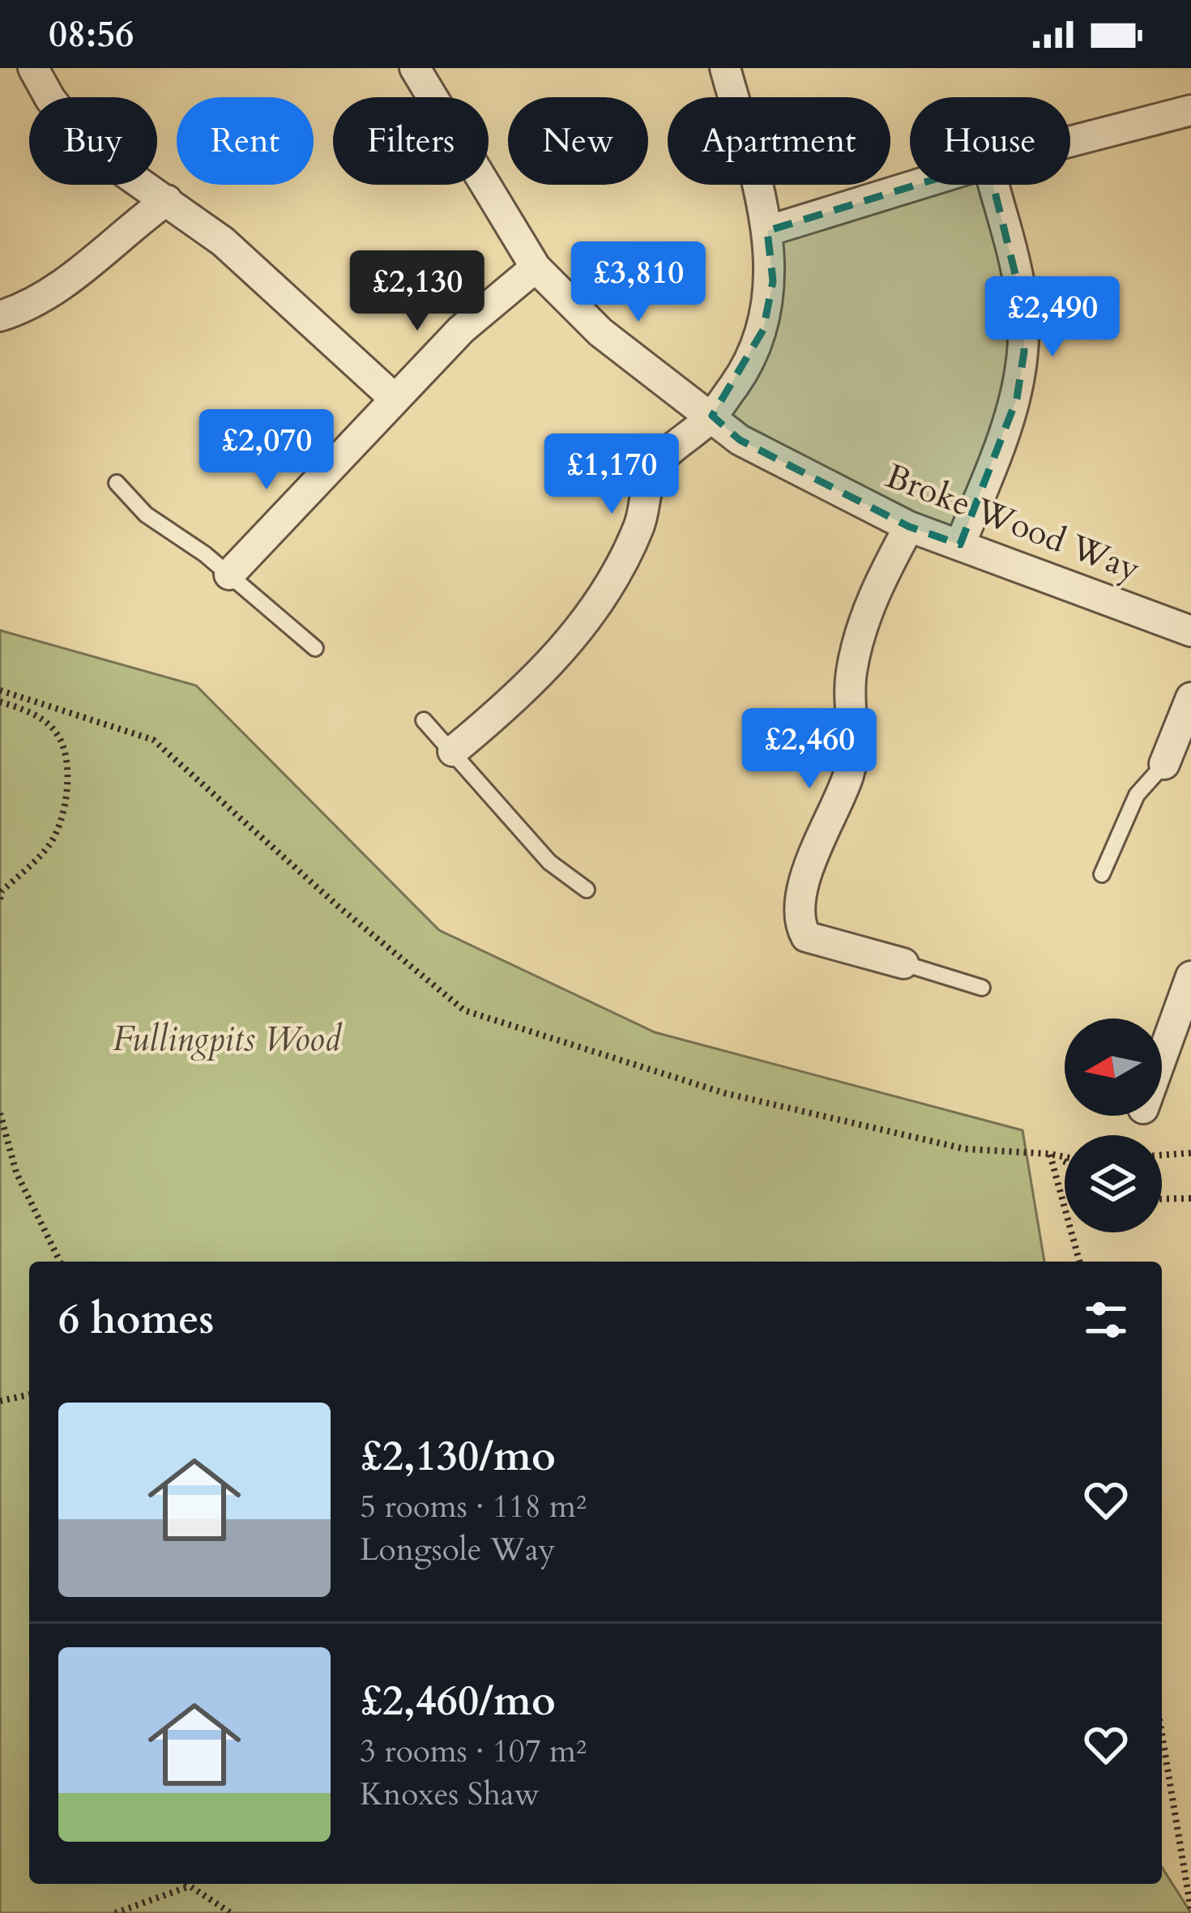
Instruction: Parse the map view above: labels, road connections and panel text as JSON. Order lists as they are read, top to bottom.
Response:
{
  "streets": {
    "street": ["Broke Wood Way"]
  },
  "parks": ["Fullingpits Wood"],
  "north": "left",
  "page": {
    "status": "08:56",
    "chip": [
      "Buy",
      "Rent",
      "Filters",
      "New",
      "Apartment",
      "House"
    ],
    "price": [
      "£3,810",
      "£2,130",
      "£2,490",
      "£2,070",
      "£1,170",
      "£2,460"
    ],
    "heading": "6 homes",
    "list": [
      {
        "name": "£2,130/mo",
        "note": "5 rooms · 118 m² · Longsole Way"
      },
      {
        "name": "£2,460/mo",
        "note": "3 rooms · 107 m² · Knoxes Shaw"
      }
    ]
  }
}
